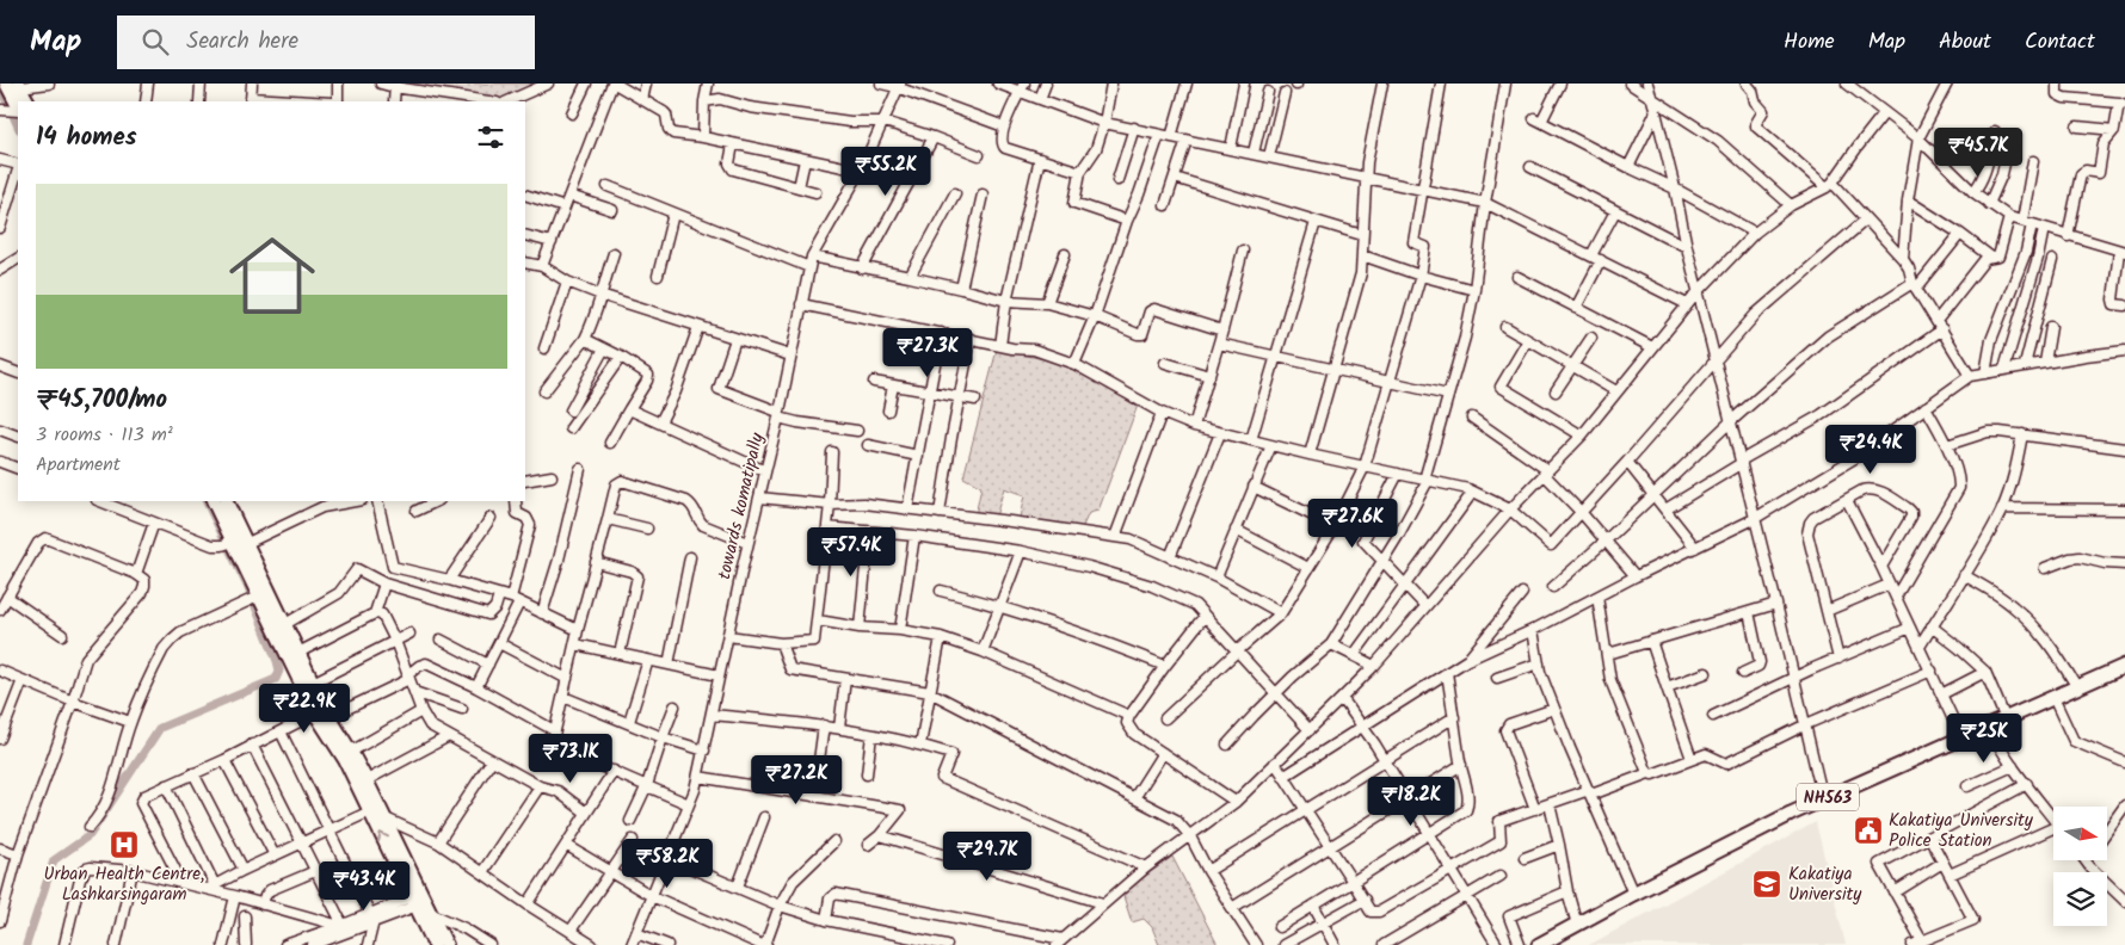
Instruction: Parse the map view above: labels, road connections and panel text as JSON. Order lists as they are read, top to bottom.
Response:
{
  "streets": {
    "highway": ["NH563"],
    "street": ["towards komatipally"]
  },
  "places": {
    "public building": ["Kakatiya University Police Station"],
    "hospital": ["Urban Health Centre, Lashkarsingaram"],
    "school or university": ["Kakatiya University"]
  },
  "north": "right",
  "page": {
    "header": "Map",
    "search": "Search here",
    "nav": [
      "Home",
      "Map",
      "About",
      "Contact"
    ],
    "heading": "14 homes",
    "price": [
      "₹45.7K",
      "₹55.2K",
      "₹27.3K",
      "₹24.4K",
      "₹27.6K",
      "₹57.4K",
      "₹22.9K",
      "₹25K",
      "₹73.1K",
      "₹27.2K",
      "₹18.2K",
      "₹29.7K",
      "₹58.2K",
      "₹43.4K"
    ],
    "list": [
      {
        "name": "₹45,700/mo",
        "note": "3 rooms · 113 m² · Apartment"
      }
    ]
  }
}
